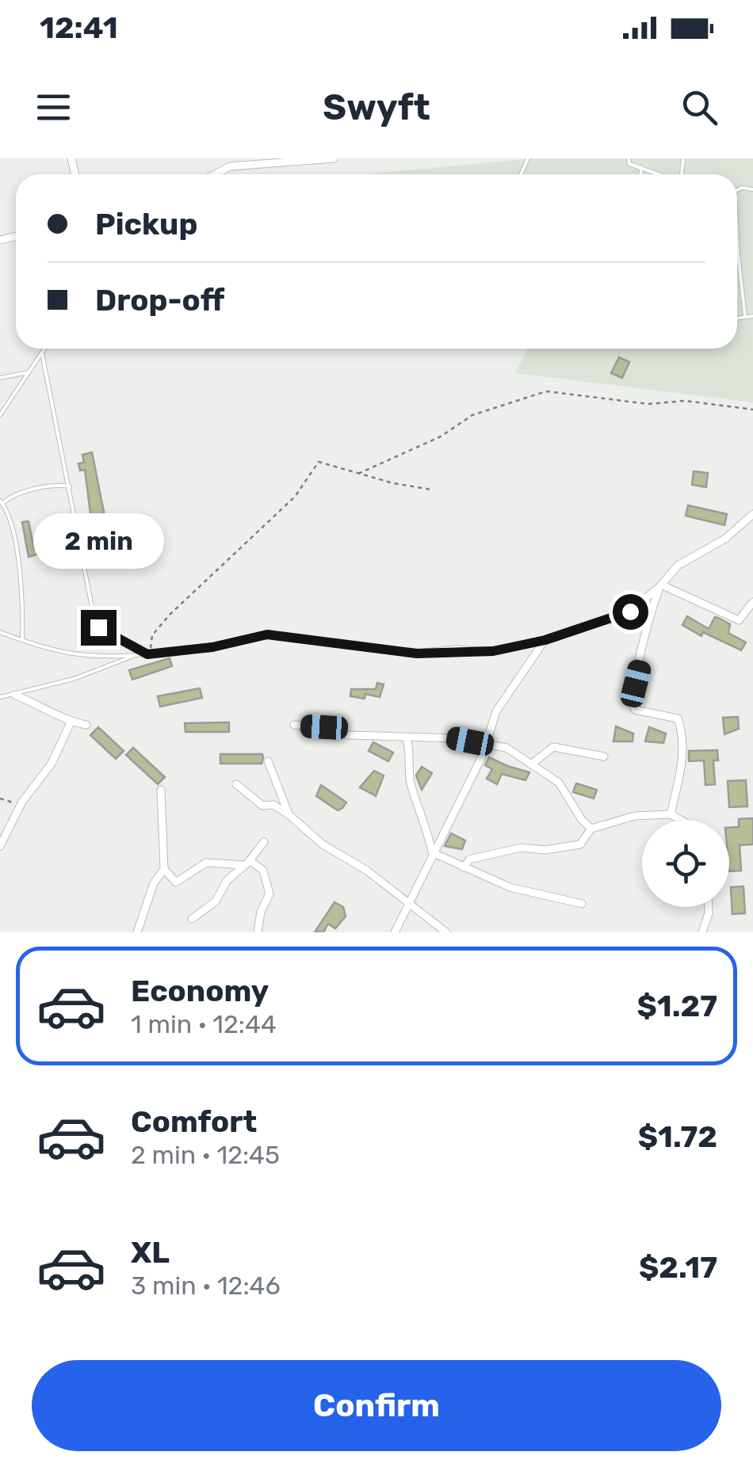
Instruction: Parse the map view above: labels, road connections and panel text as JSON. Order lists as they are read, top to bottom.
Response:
{
  "page": {
    "status": "12:41",
    "header": "Swyft",
    "banner": ["Pickup", "Drop-off"],
    "bubble": "2 min",
    "list": [
      {
        "name": "Economy",
        "note": "1 min · 12:44",
        "value": "$1.27"
      },
      {
        "name": "Comfort",
        "note": "2 min · 12:45",
        "value": "$1.72"
      },
      {
        "name": "XL",
        "note": "3 min · 12:46",
        "value": "$2.17"
      }
    ],
    "buttons": "Confirm"
  }
}
